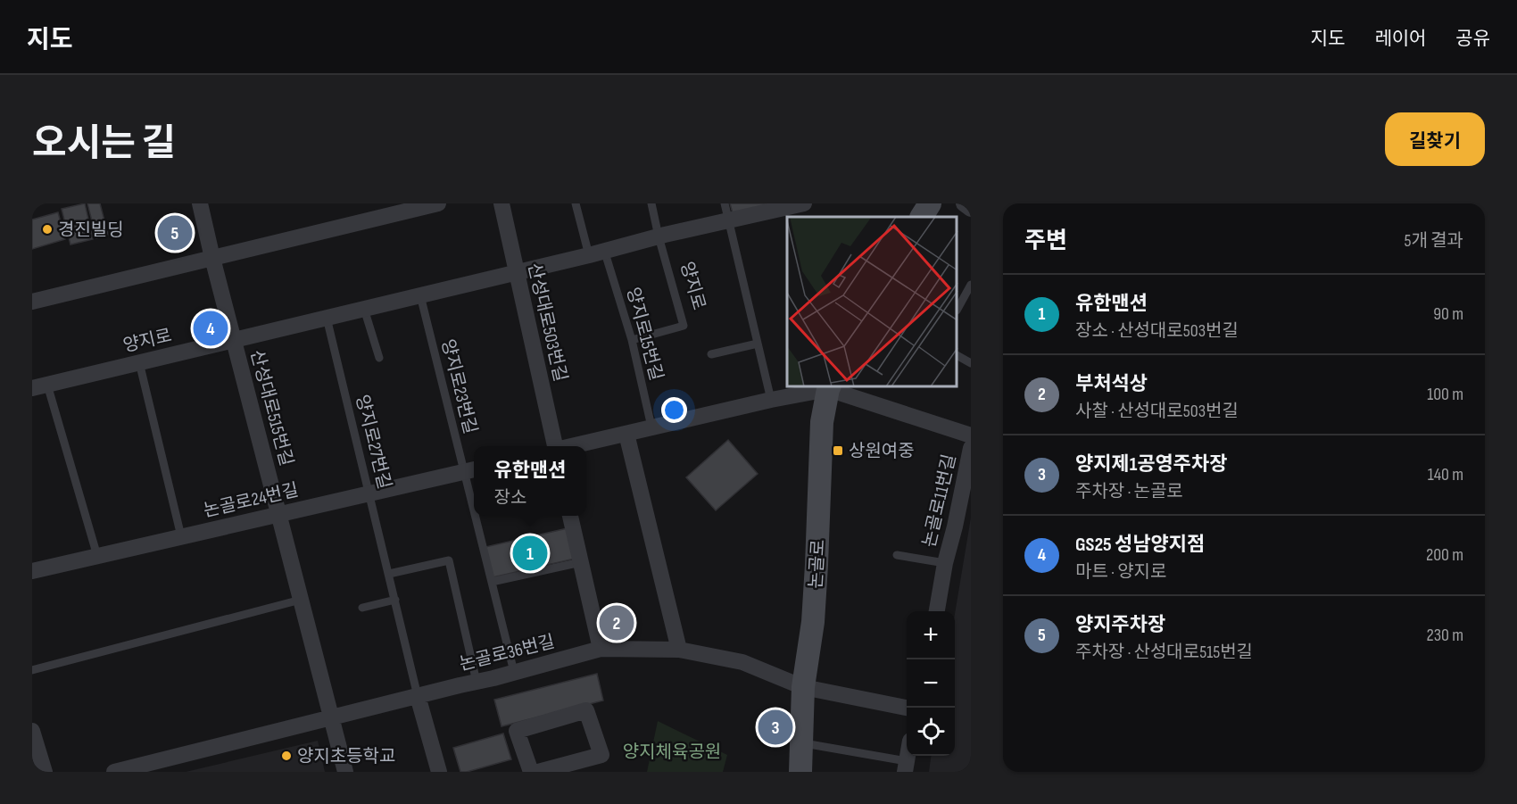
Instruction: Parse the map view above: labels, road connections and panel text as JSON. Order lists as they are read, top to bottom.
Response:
{
  "streets": {
    "street": [
      "양지로",
      "산성대로503번길",
      "산성대로515번길",
      "논골로24번길",
      "논골로11번길",
      "논골로",
      "논골로36번길"
    ],
    "lane": ["양지로15번길", "양지로23번길", "양지로27번길"]
  },
  "crossings": [
    ["양지로", "산성대로503번길"],
    ["양지로", "양지로15번길"],
    ["양지로", "양지로23번길"],
    ["양지로", "산성대로515번길"],
    ["양지로", "양지로27번길"],
    ["양지로23번길", "논골로24번길"],
    ["양지로23번길", "논골로36번길"],
    ["산성대로515번길", "논골로24번길"],
    ["산성대로515번길", "논골로36번길"],
    ["양지로27번길", "논골로24번길"],
    ["양지로27번길", "논골로36번길"],
    ["논골로", "논골로36번길"]
  ],
  "parks": ["양지체육공원"],
  "places": {
    "other": ["경진빌딩", "양지초등학교"],
    "transit": ["상원여중"]
  },
  "page": {
    "header": "지도",
    "nav": ["지도", "레이어", "공유"],
    "title": "오시는 길",
    "buttons": "길찾기",
    "heading": ["주변", "5개 결과"],
    "pins": [
      "5",
      "4",
      "1",
      "2",
      "3"
    ],
    "list": [
      {
        "mark": "1",
        "name": "유한맨션",
        "note": "장소 · 산성대로503번길",
        "value": "90 m"
      },
      {
        "mark": "2",
        "name": "부처석상",
        "note": "사찰 · 산성대로503번길",
        "value": "100 m"
      },
      {
        "mark": "3",
        "name": "양지제1공영주차장",
        "note": "주차장 · 논골로",
        "value": "140 m"
      },
      {
        "mark": "4",
        "name": "GS25 성남양지점",
        "note": "마트 · 양지로",
        "value": "200 m"
      },
      {
        "mark": "5",
        "name": "양지주차장",
        "note": "주차장 · 산성대로515번길",
        "value": "230 m"
      }
    ],
    "popup": ["유한맨션", "장소"],
    "map_buttons": ["+", "−"]
  }
}
